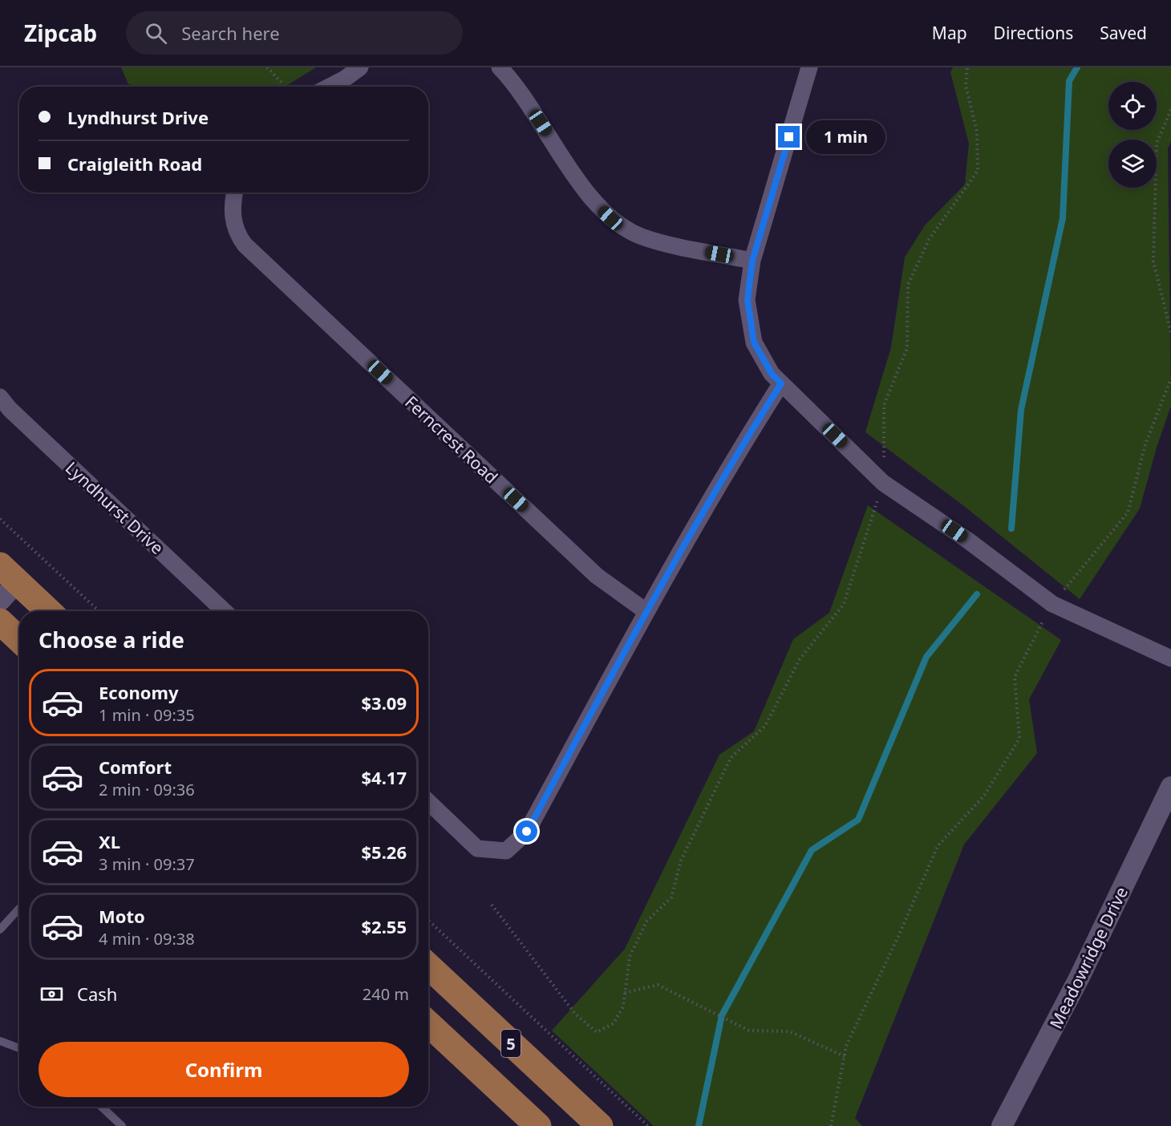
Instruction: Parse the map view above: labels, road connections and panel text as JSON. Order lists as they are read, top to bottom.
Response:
{
  "streets": {
    "main road": ["5"],
    "street": ["Ferncrest Road", "Lyndhurst Drive", "Meadowridge Drive"]
  },
  "page": {
    "header": "Zipcab",
    "search": "Search here",
    "nav": ["Map", "Directions", "Saved"],
    "banner": ["Lyndhurst Drive", "Craigleith Road"],
    "bubble": "1 min",
    "heading": "Choose a ride",
    "list": [
      {
        "name": "Economy",
        "note": "1 min · 09:35",
        "value": "$3.09"
      },
      {
        "name": "Comfort",
        "note": "2 min · 09:36",
        "value": "$4.17"
      },
      {
        "name": "XL",
        "note": "3 min · 09:37",
        "value": "$5.26"
      },
      {
        "name": "Moto",
        "note": "4 min · 09:38",
        "value": "$2.55"
      }
    ],
    "pay": ["Cash", "240 m"],
    "buttons": "Confirm"
  }
}
